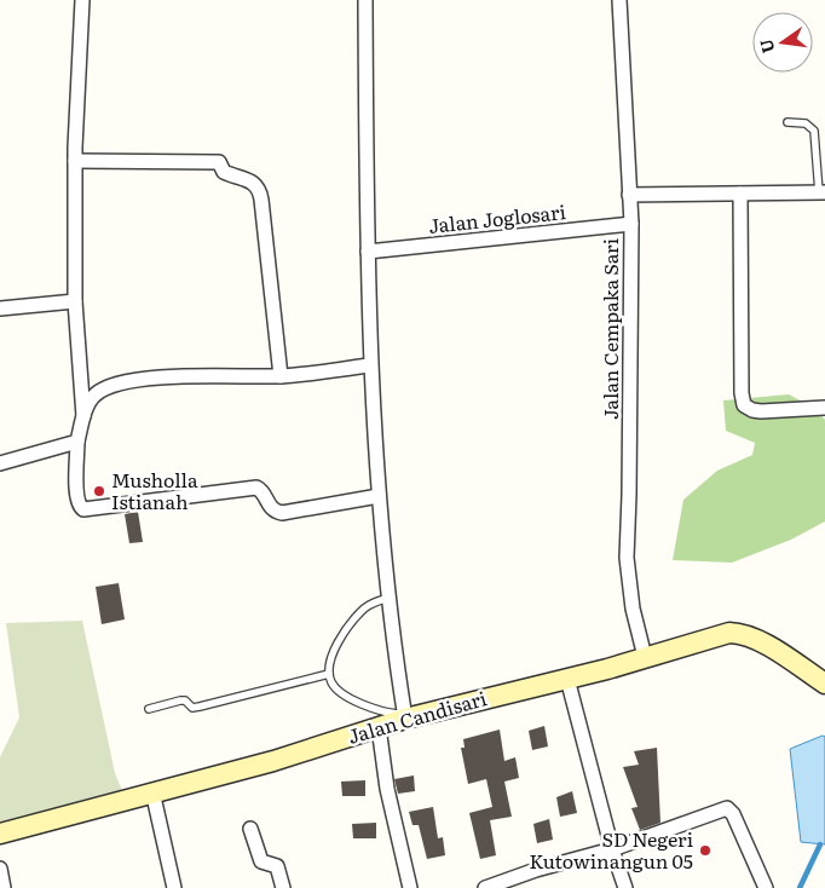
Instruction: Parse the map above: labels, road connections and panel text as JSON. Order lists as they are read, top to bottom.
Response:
{
  "streets": {
    "street": ["Jalan Joglosari", "Jalan Cempaka Sari", "Jalan Candisari"]
  },
  "crossings": [
    ["Jalan Joglosari", "Jalan Cempaka Sari"],
    ["Jalan Cempaka Sari", "Jalan Candisari"]
  ],
  "places": ["Musholla Istianah", "SD Negeri Kutowinangun 05"],
  "north": "left"
}
